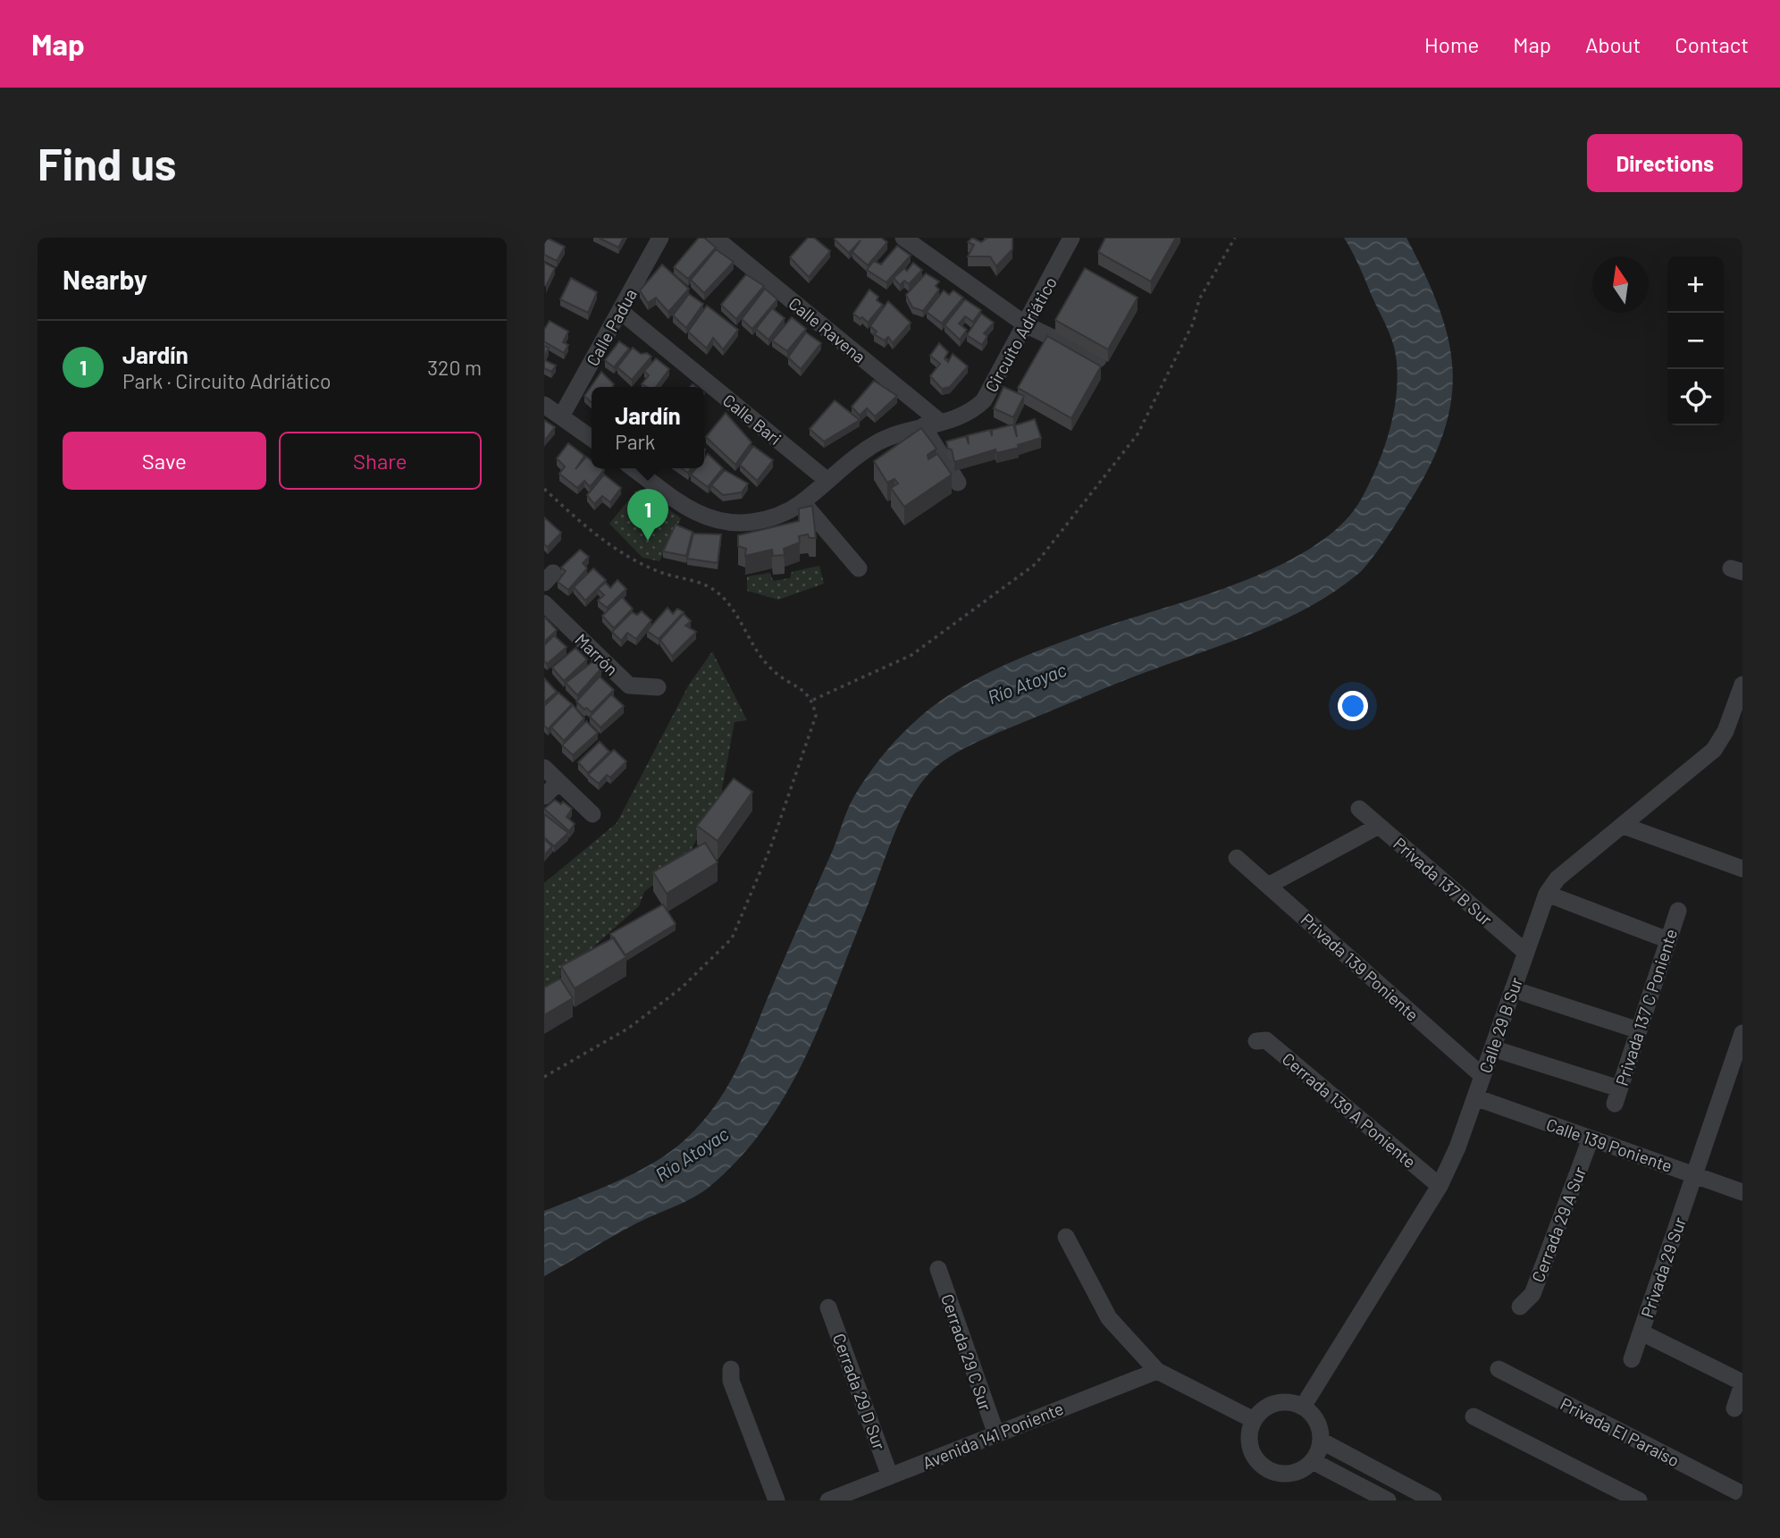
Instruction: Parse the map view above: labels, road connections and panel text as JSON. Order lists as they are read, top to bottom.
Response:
{
  "streets": {
    "street": [
      "Calle Padua",
      "Calle Ravena",
      "Circuito Adriático",
      "Calle Bari",
      "Marrón",
      "Privada 137 B Sur",
      "Privada 139 Poniente",
      "Privada 137 C Poniente",
      "Calle 29 B Sur",
      "Cerrada 139 A Poniente",
      "Calle 139 Poniente",
      "Cerrada 29 A Sur",
      "Privada 29 Sur",
      "Cerrada 29 C Sur",
      "Cerrada 29 D Sur",
      "Privada El Paraíso",
      "Avenida 141 Poniente"
    ]
  },
  "crossings": [
    ["Calle Padua", "Calle Bari"],
    ["Calle Ravena", "Circuito Adriático"],
    ["Circuito Adriático", "Calle Bari"],
    ["Privada 137 B Sur", "Calle 29 B Sur"],
    ["Privada 139 Poniente", "Calle 29 B Sur"],
    ["Privada 137 C Poniente", "Calle 29 B Sur"],
    ["Calle 29 B Sur", "Cerrada 139 A Poniente"],
    ["Calle 29 B Sur", "Calle 139 Poniente"],
    ["Calle 139 Poniente", "Cerrada 29 A Sur"],
    ["Calle 139 Poniente", "Privada 29 Sur"],
    ["Cerrada 29 C Sur", "Avenida 141 Poniente"],
    ["Cerrada 29 D Sur", "Avenida 141 Poniente"]
  ],
  "water": ["Río Atoyac"],
  "north": "top",
  "page": {
    "header": "Map",
    "nav": [
      "Home",
      "Map",
      "About",
      "Contact"
    ],
    "buttons": [
      "Directions",
      ["Save", "Share"]
    ],
    "title": "Find us",
    "heading": "Nearby",
    "map_buttons": ["+", "−"],
    "list": [
      {
        "mark": "1",
        "name": "Jardín",
        "note": "Park · Circuito Adriático",
        "value": "320 m"
      }
    ],
    "popup": ["Jardín", "Park"],
    "pins": "1"
  }
}
